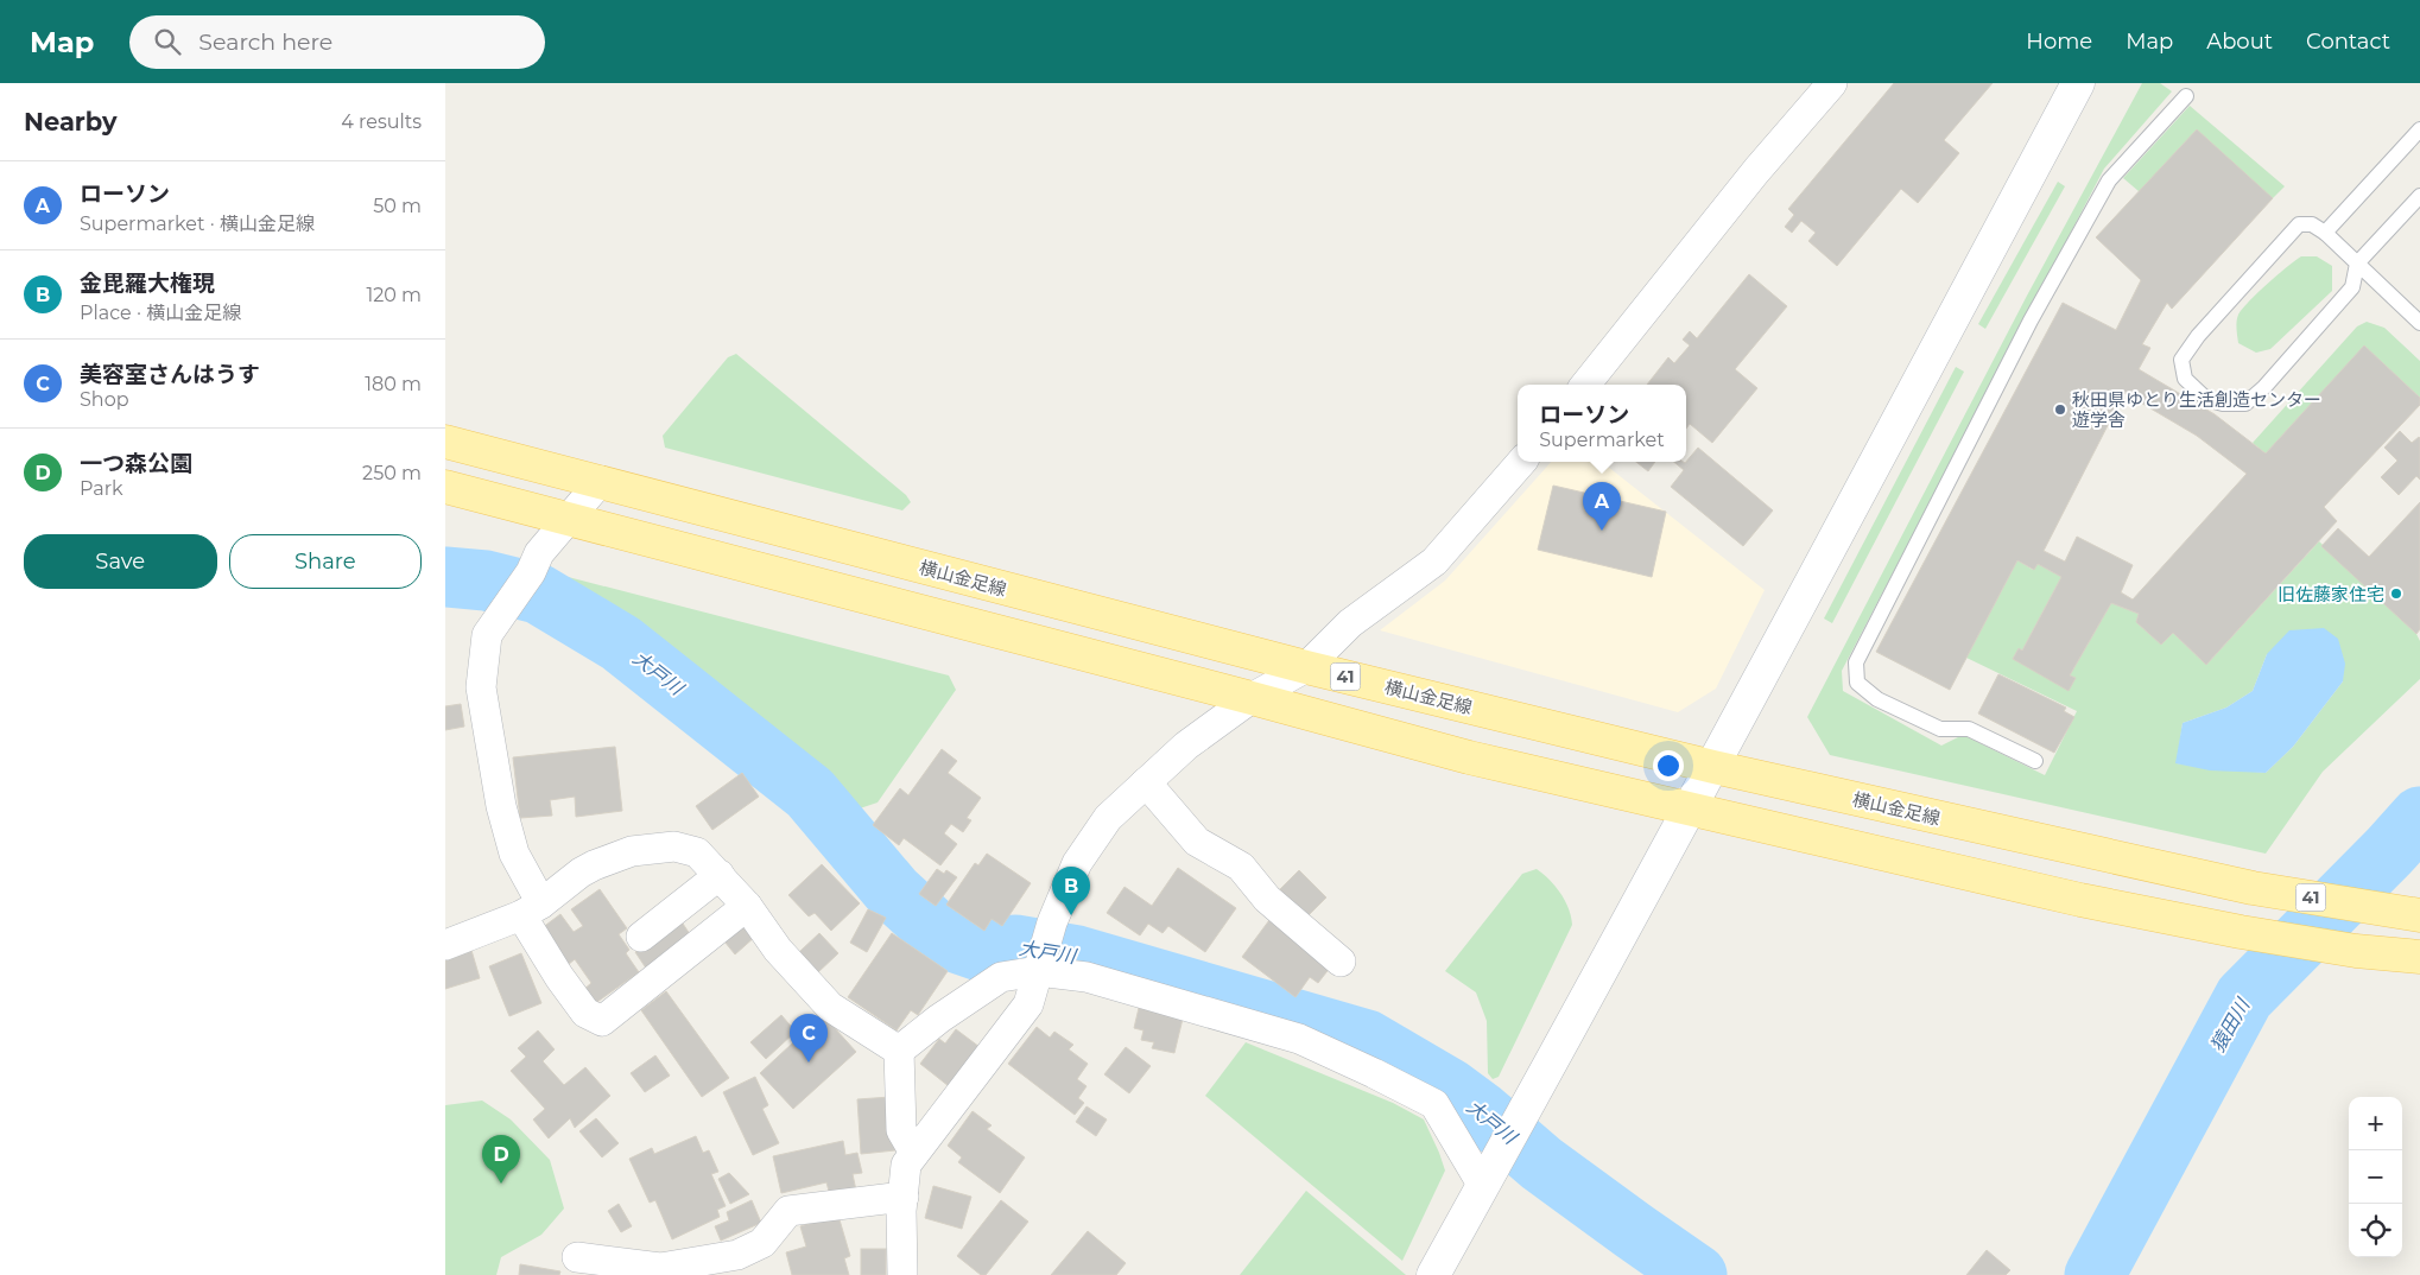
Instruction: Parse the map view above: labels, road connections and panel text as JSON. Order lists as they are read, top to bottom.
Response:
{
  "streets": {
    "main road": ["横山金足線", "41"]
  },
  "water": ["大戸川", "猿田川"],
  "places": ["秋田県ゆとり生活創造センター 遊学舎", "旧佐藤家住宅"],
  "page": {
    "header": "Map",
    "search": "Search here",
    "nav": [
      "Home",
      "Map",
      "About",
      "Contact"
    ],
    "heading": ["Nearby", "4 results"],
    "list": [
      {
        "mark": "A",
        "name": "ローソン",
        "note": "Supermarket · 横山金足線",
        "value": "50 m"
      },
      {
        "mark": "B",
        "name": "金毘羅大権現",
        "note": "Place · 横山金足線",
        "value": "120 m"
      },
      {
        "mark": "C",
        "name": "美容室さんはうす",
        "note": "Shop",
        "value": "180 m"
      },
      {
        "mark": "D",
        "name": "一つ森公園",
        "note": "Park",
        "value": "250 m"
      }
    ],
    "popup": ["ローソン", "Supermarket"],
    "pins": [
      "A",
      "B",
      "C",
      "D"
    ],
    "buttons": ["Save", "Share"],
    "map_buttons": ["+", "−"]
  }
}
